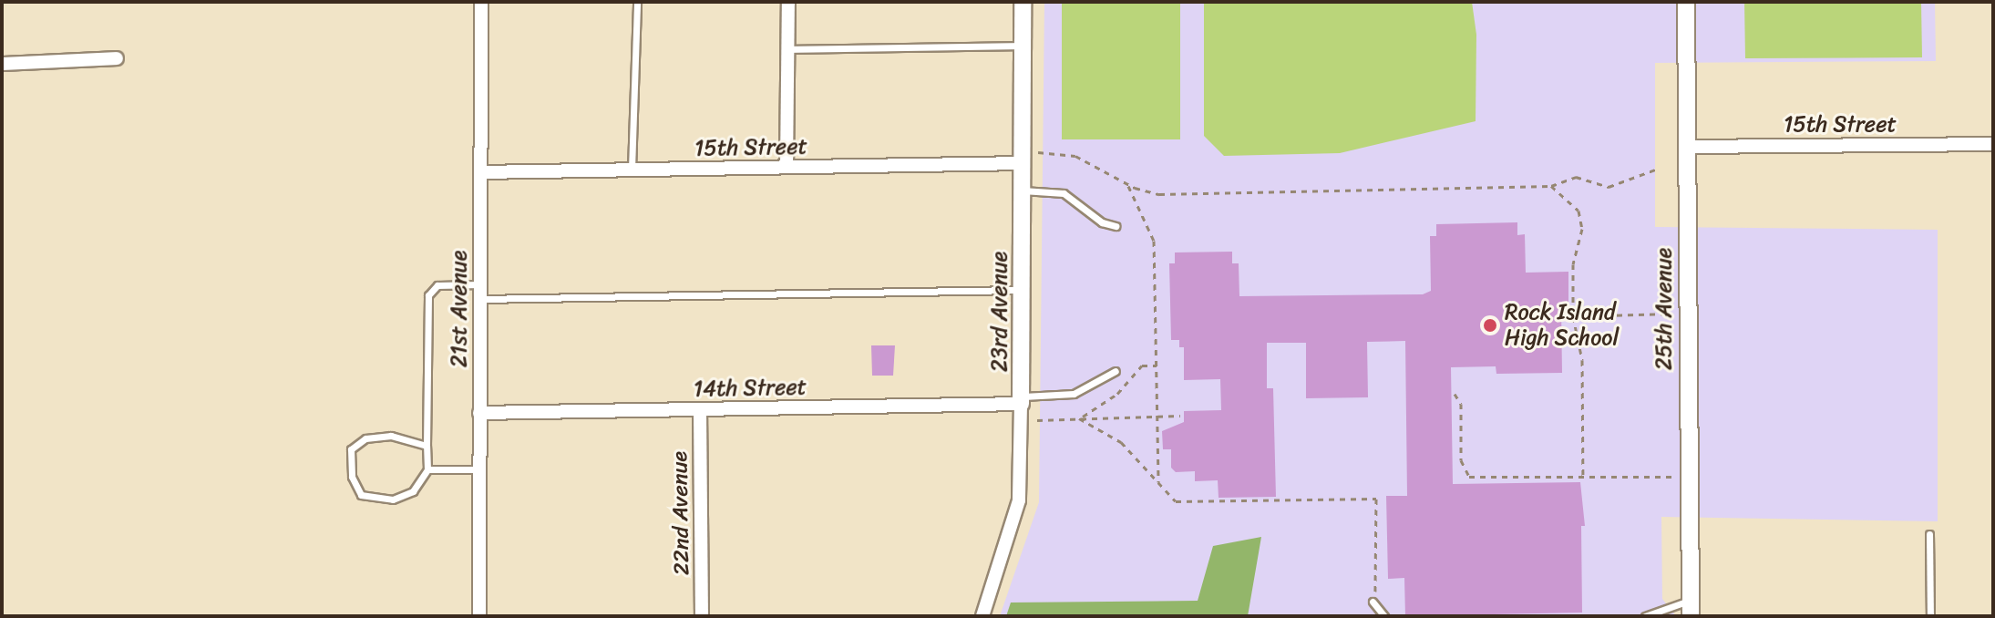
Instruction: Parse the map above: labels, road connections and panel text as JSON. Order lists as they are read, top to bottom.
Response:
{
  "streets": {
    "street": [
      "15th Street",
      "21st Avenue",
      "25th Avenue",
      "23rd Avenue",
      "14th Street",
      "22nd Avenue"
    ]
  },
  "crossings": [
    ["15th Street", "21st Avenue"],
    ["15th Street", "25th Avenue"],
    ["15th Street", "23rd Avenue"],
    ["21st Avenue", "14th Street"],
    ["23rd Avenue", "14th Street"],
    ["14th Street", "22nd Avenue"]
  ],
  "places": ["Rock Island High School"]
}
